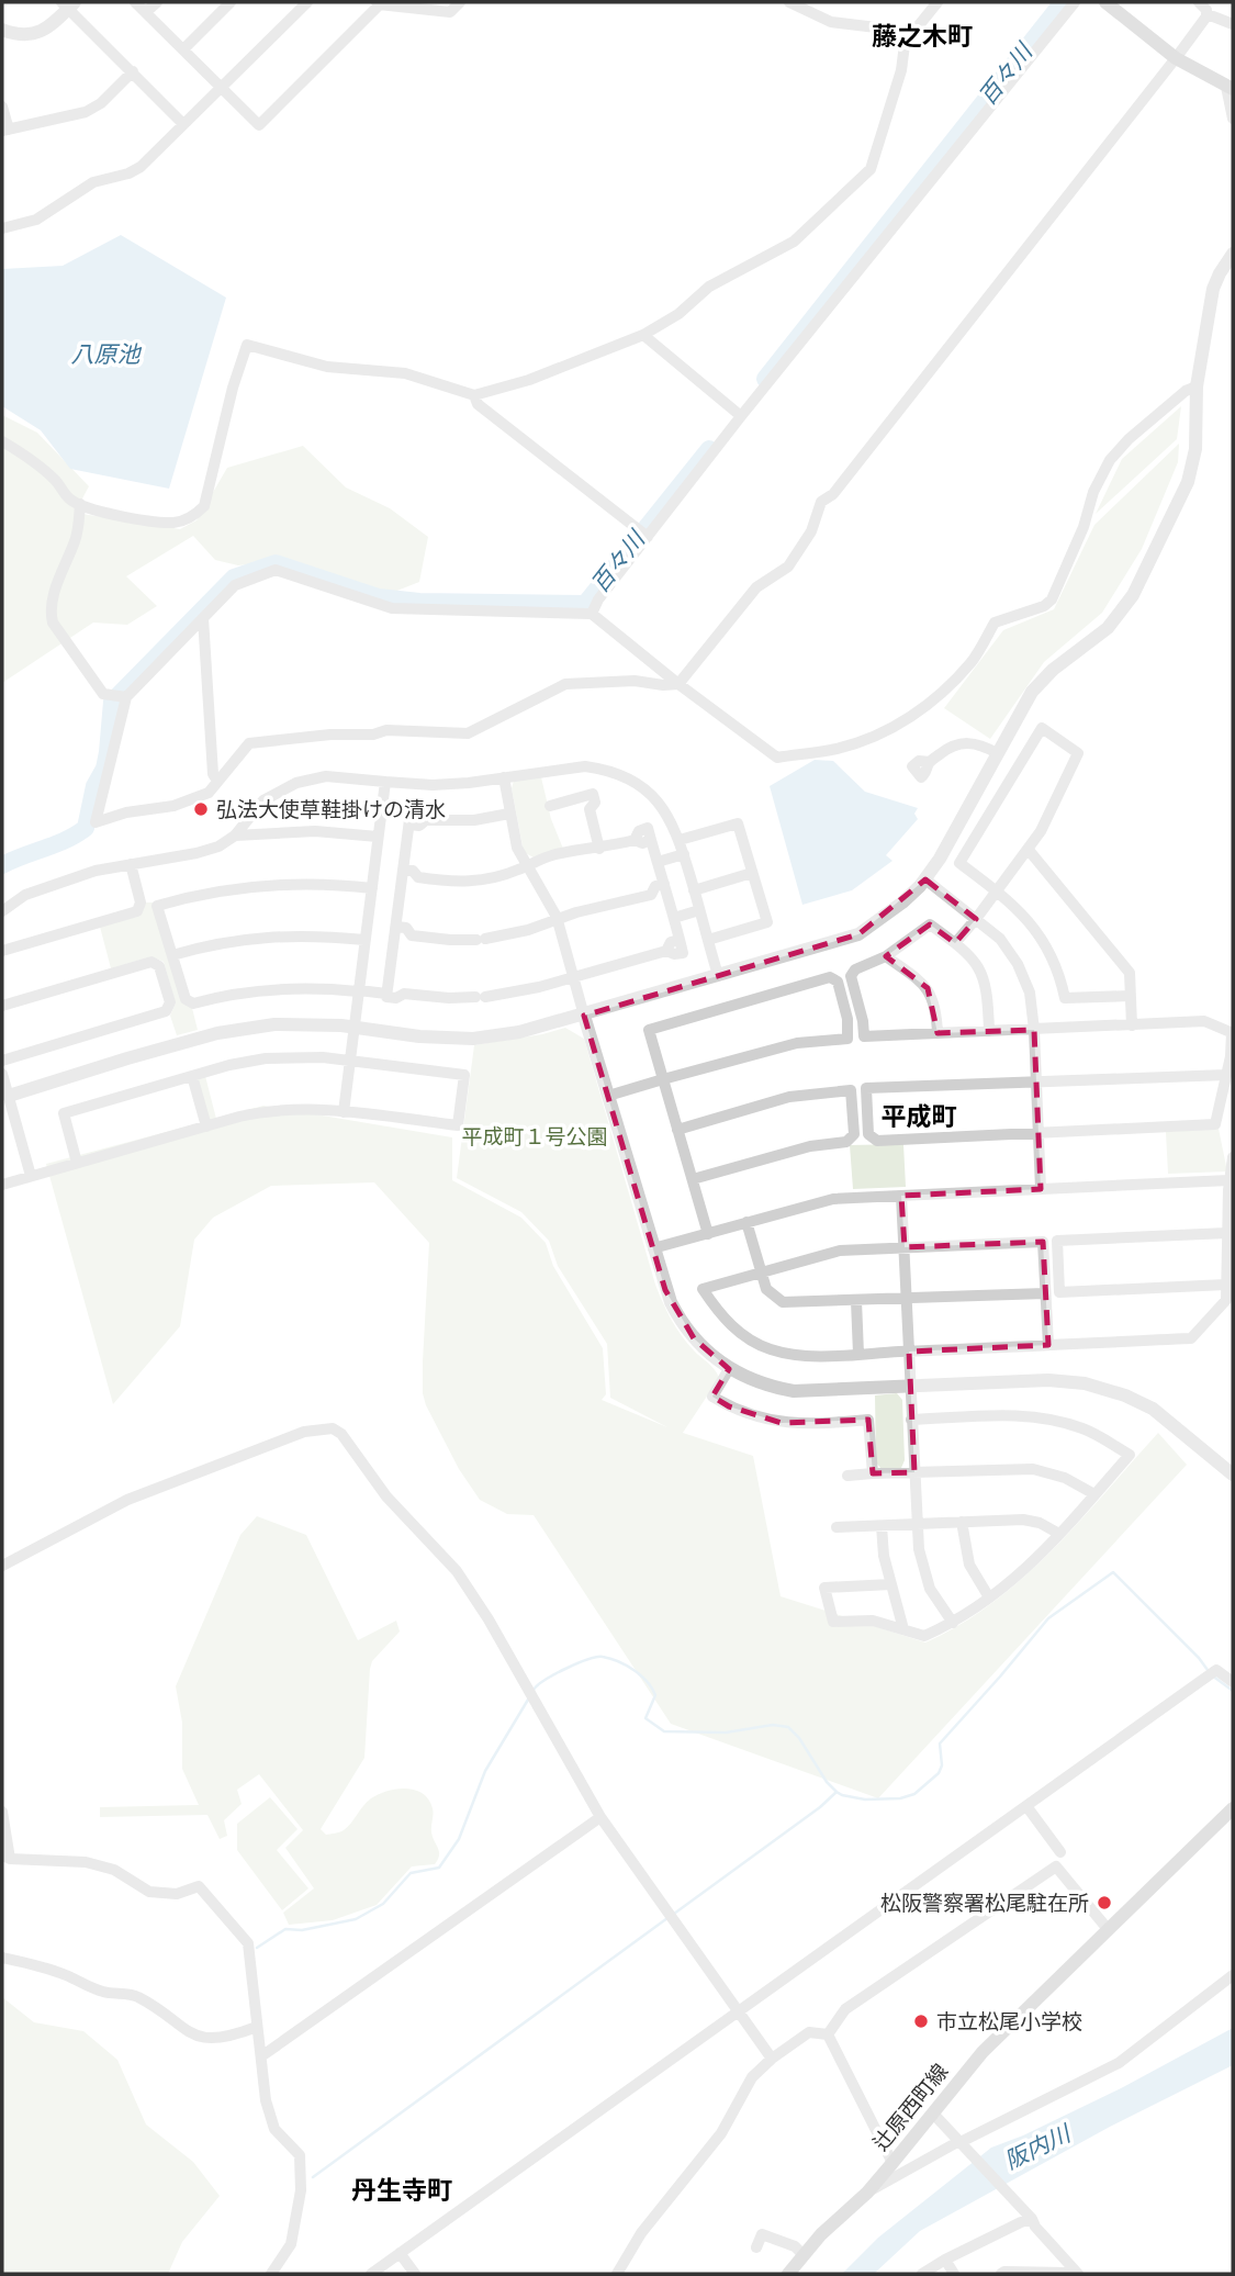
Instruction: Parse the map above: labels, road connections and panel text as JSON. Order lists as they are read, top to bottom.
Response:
{
  "streets": {
    "main road": ["辻原西町線"]
  },
  "districts": ["藤之木町", "平成町", "丹生寺町"],
  "water": ["百々川", "八原池", "阪内川"],
  "parks": ["平成町１号公園"],
  "places": ["弘法大使草鞋掛けの清水", "松阪警察署松尾駐在所", "市立松尾小学校"]
}
